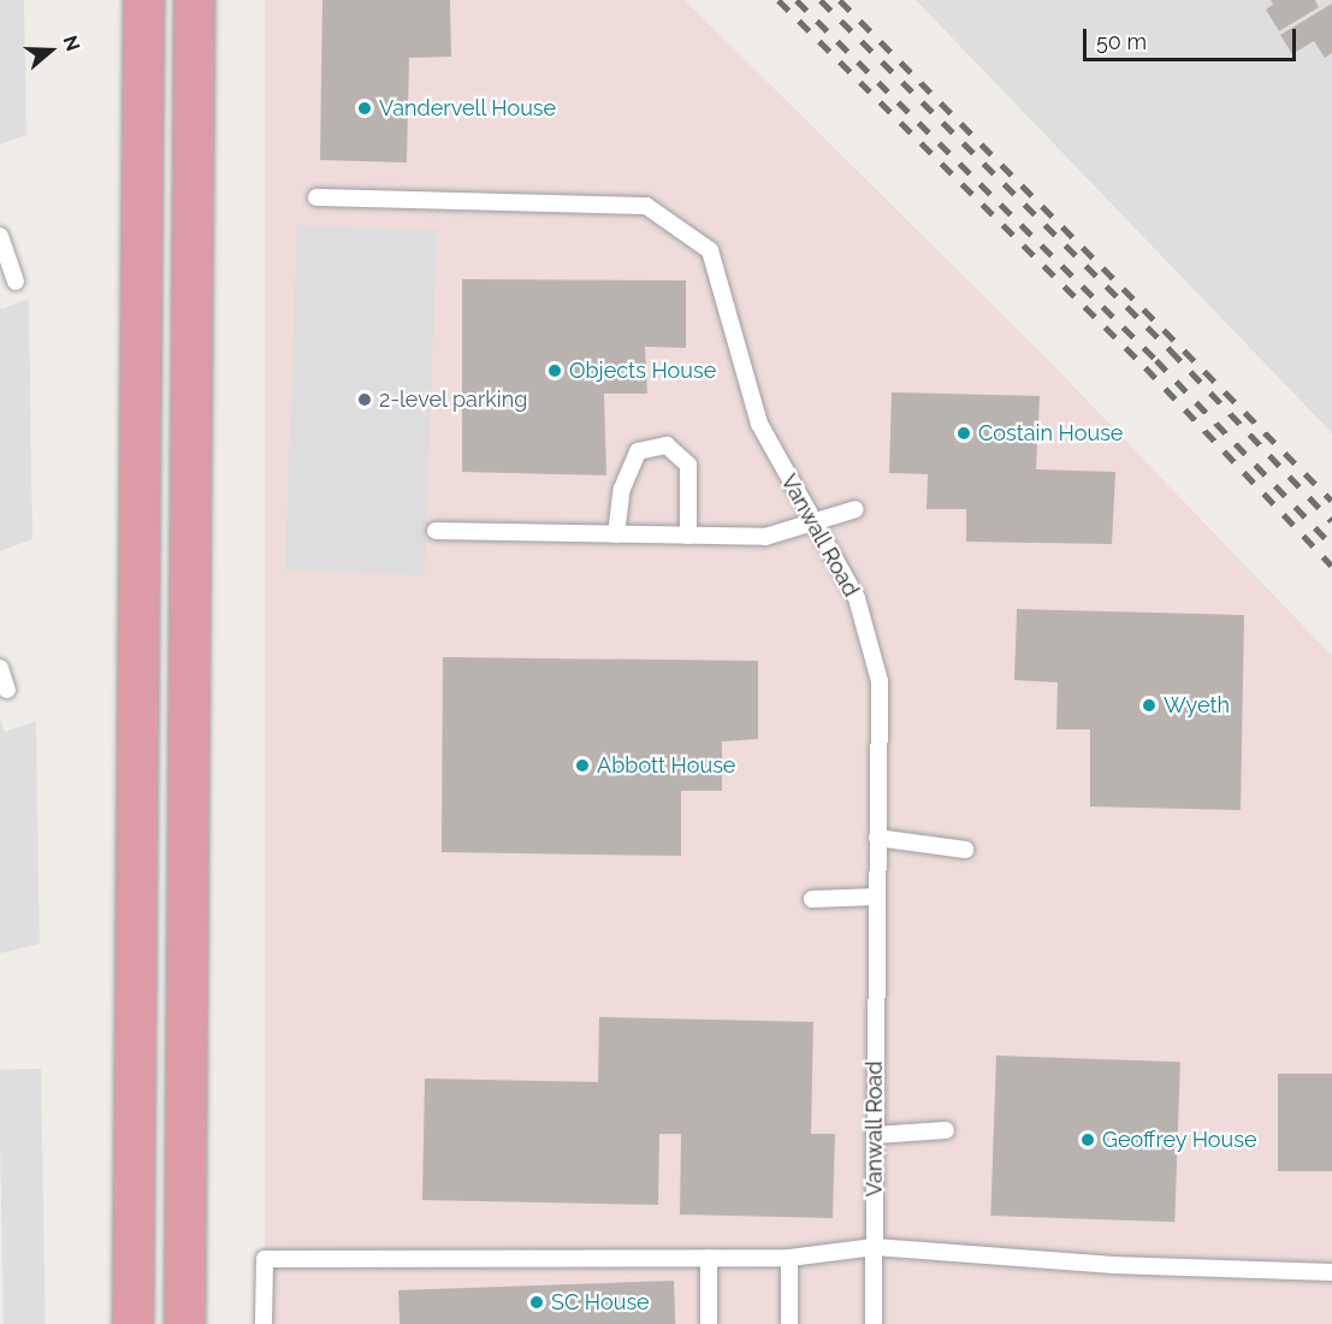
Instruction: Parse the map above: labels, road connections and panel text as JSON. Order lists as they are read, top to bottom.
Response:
{
  "streets": {
    "lane": ["Vanwall Road"]
  },
  "places": [
    "Vandervell House",
    "Objects House",
    "2-level parking",
    "Costain House",
    "Wyeth",
    "Abbott House",
    "Geoffrey House",
    "SC House"
  ],
  "scale_bar": "50 m",
  "north": "right"
}
